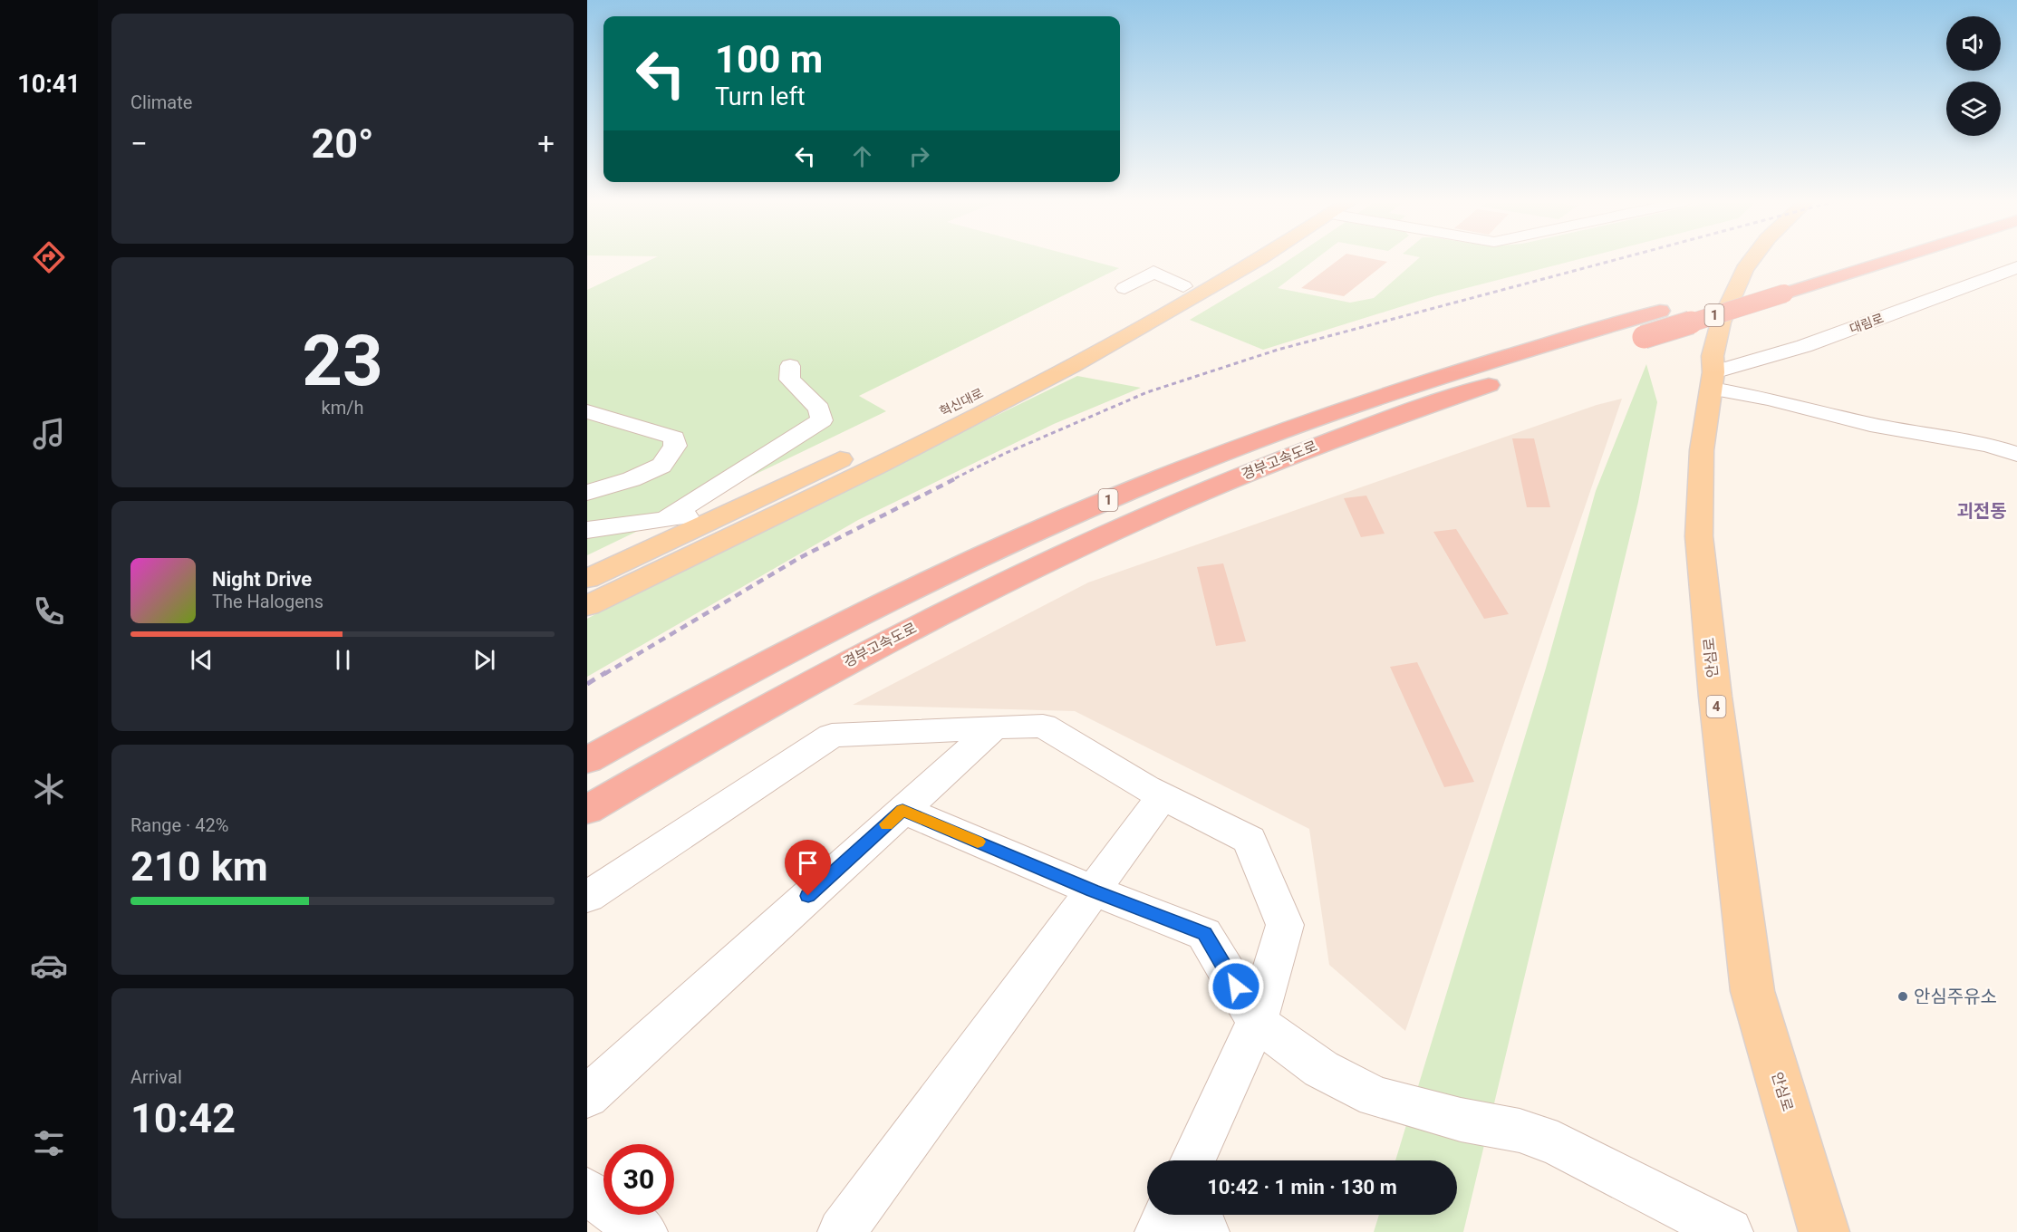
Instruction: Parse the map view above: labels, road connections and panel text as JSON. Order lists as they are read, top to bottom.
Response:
{
  "streets": {
    "highway": ["1", "경부고속도로"],
    "main road": ["혁신대로", "안심로", "4"],
    "street": ["대림로"]
  },
  "crossings": [
    ["대림로", "안심로"]
  ],
  "districts": ["괴전동"],
  "places": ["안심주유소"],
  "page": {
    "tabs": "10:41",
    "tile": [
      "Climate",
      ["23", "km/h"],
      ["Range · 42%", "210 km"],
      ["Arrival", "10:42"]
    ],
    "turn": ["100 m", "Turn left"],
    "heat": ["−", "20°", "+"],
    "song": ["Night Drive", "The Halogens"],
    "limit": "30",
    "trip": "10:42 · 1 min · 130 m"
  }
}
